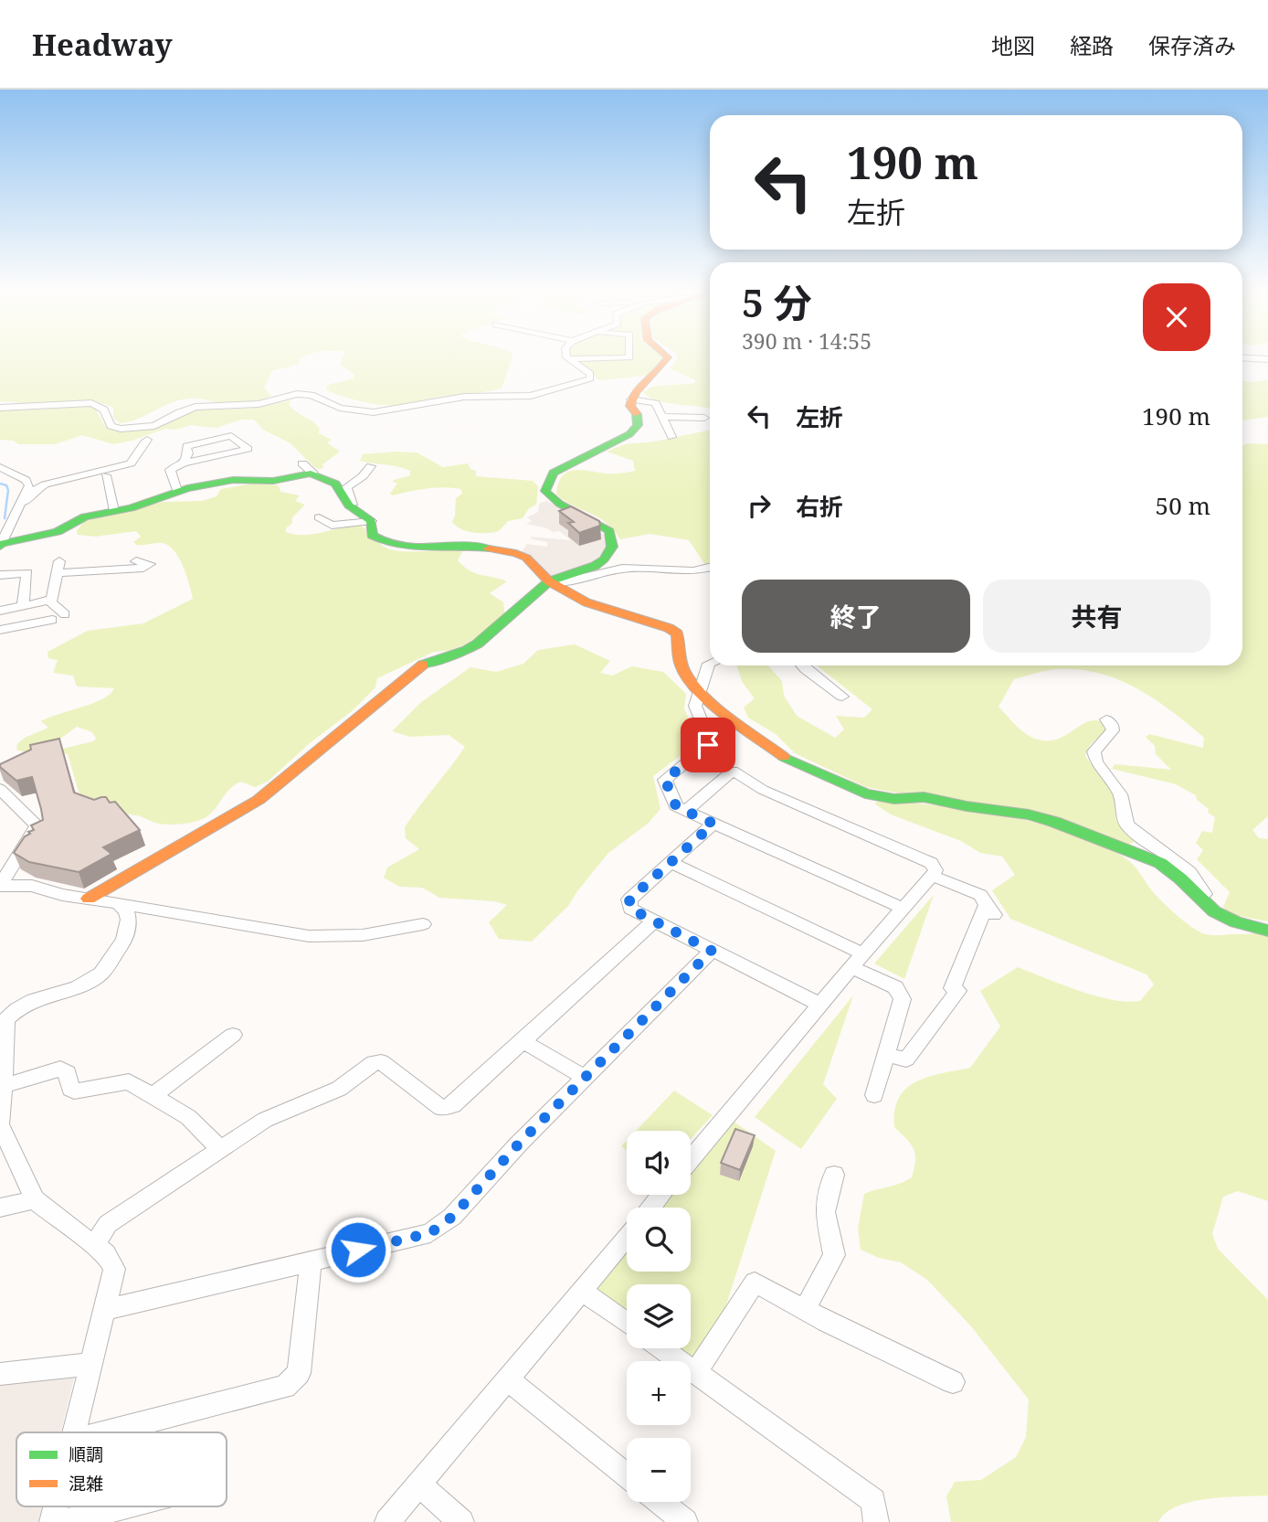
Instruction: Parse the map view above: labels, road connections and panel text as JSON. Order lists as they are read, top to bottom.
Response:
{
  "legend": ["順調", "混雑"],
  "page": {
    "header": "Headway",
    "nav": ["地図", "経路", "保存済み"],
    "turn": ["190 m", "左折"],
    "heading": ["5 分", "390 m · 14:55"],
    "list": [
      {
        "name": "左折",
        "value": "190 m"
      },
      {
        "name": "右折",
        "value": "50 m"
      }
    ],
    "buttons": ["終了", "共有"],
    "map_buttons": ["+", "−"]
  }
}
